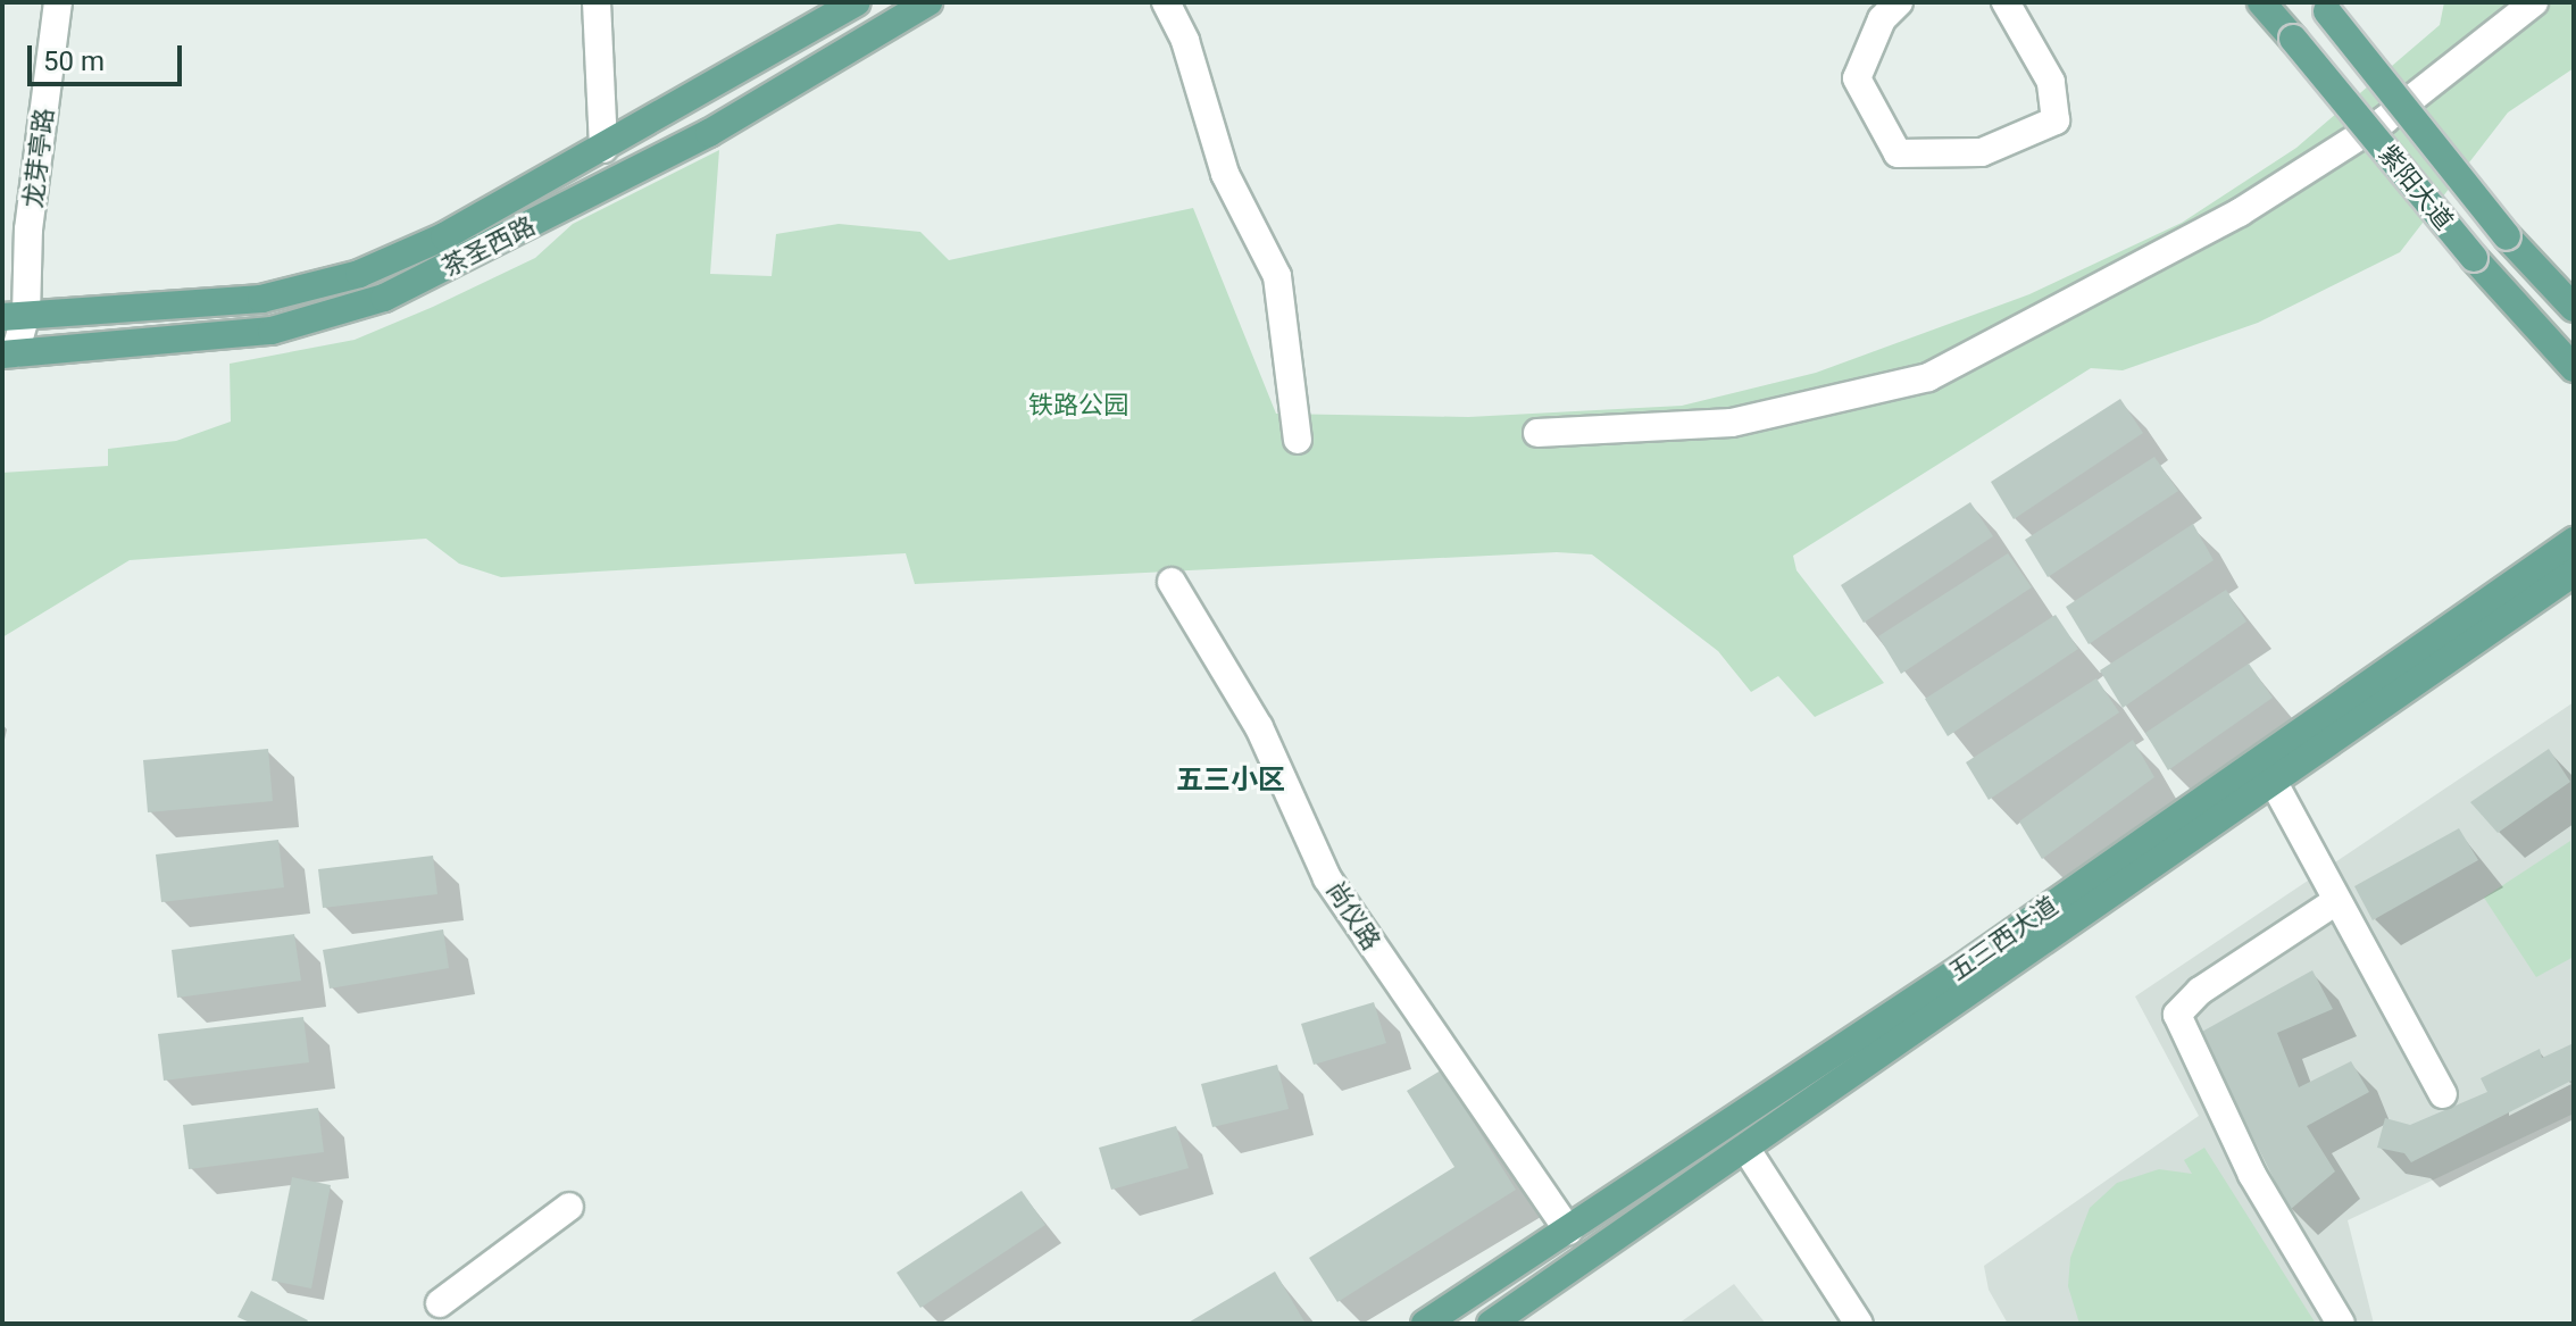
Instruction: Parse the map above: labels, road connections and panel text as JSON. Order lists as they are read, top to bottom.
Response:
{
  "streets": {
    "main road": ["紫阳大道", "茶圣西路", "五三西大道"],
    "street": ["龙芽亭路", "尚仪路"]
  },
  "crossings": [
    ["龙芽亭路", "茶圣西路"],
    ["尚仪路", "五三西大道"]
  ],
  "districts": ["五三小区"],
  "parks": ["铁路公园"],
  "scale_bar": "50 m"
}
